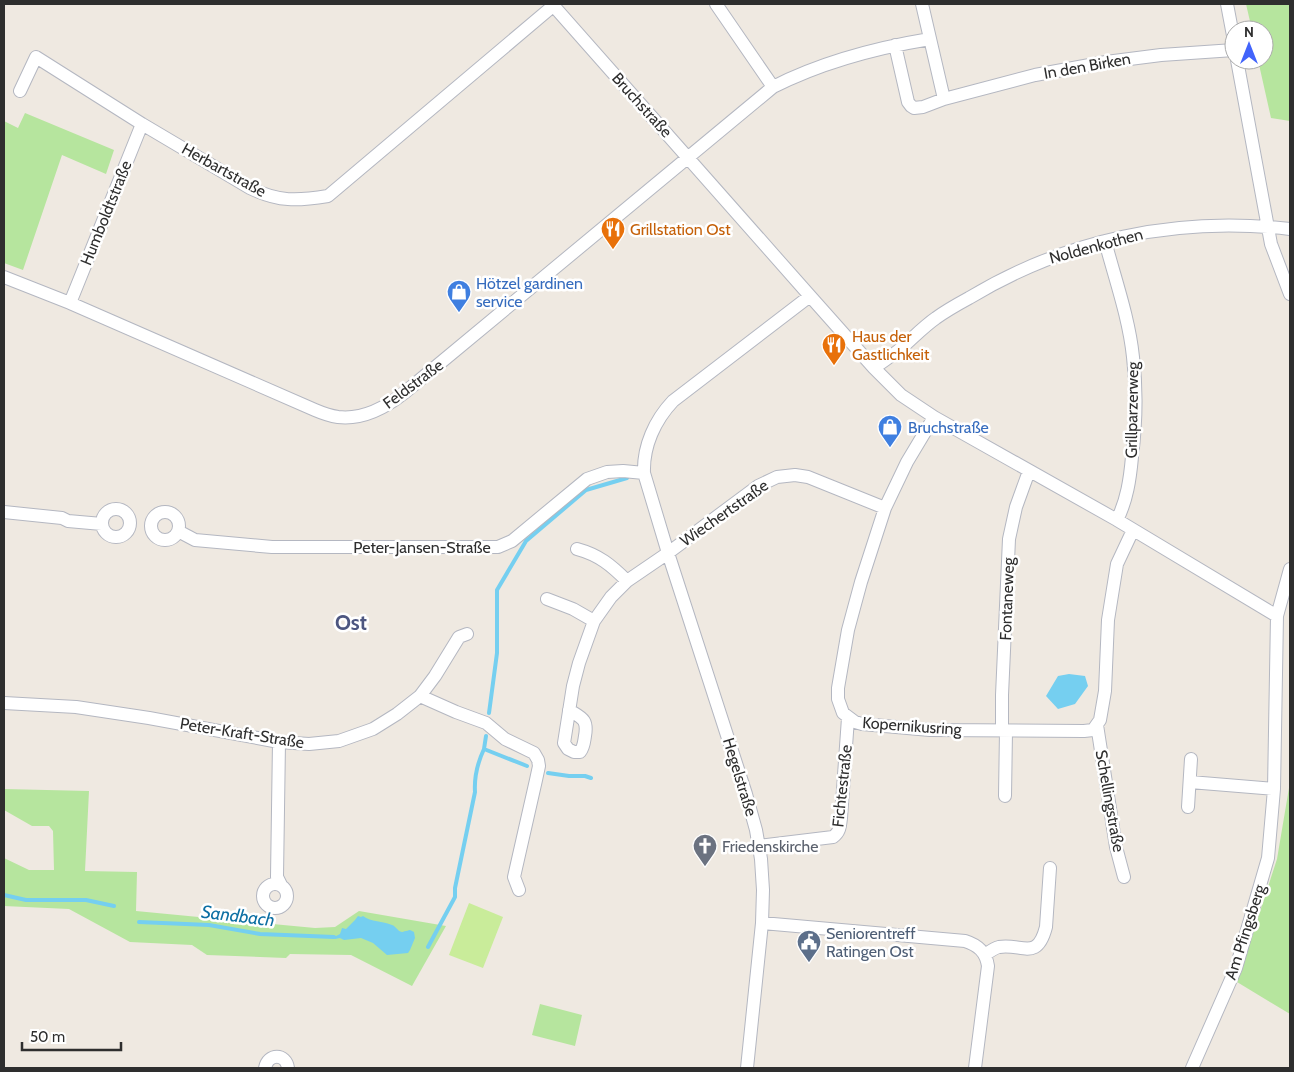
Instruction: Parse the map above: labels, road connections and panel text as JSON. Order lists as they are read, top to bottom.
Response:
{
  "streets": {
    "street": [
      "In den Birken",
      "Bruchstraße",
      "Herbartstraße",
      "Humboldtstraße",
      "Noldenkothen",
      "Feldstraße",
      "Grillparzerweg",
      "Wiechertstraße",
      "Peter-Jansen-Straße",
      "Fontaneweg",
      "Kopernikusring",
      "Peter-Kraft-Straße",
      "Hegelstraße",
      "Fichtestraße",
      "Schellingstraße",
      "Am Pfingsberg"
    ]
  },
  "crossings": [
    ["Bruchstraße", "Herbartstraße"],
    ["Bruchstraße", "Noldenkothen"],
    ["Bruchstraße", "Feldstraße"],
    ["Bruchstraße", "Grillparzerweg"],
    ["Bruchstraße", "Fontaneweg"],
    ["Bruchstraße", "Kopernikusring"],
    ["Bruchstraße", "Am Pfingsberg"],
    ["Herbartstraße", "Humboldtstraße"],
    ["Humboldtstraße", "Feldstraße"],
    ["Noldenkothen", "Grillparzerweg"],
    ["Wiechertstraße", "Kopernikusring"],
    ["Wiechertstraße", "Hegelstraße"],
    ["Fontaneweg", "Kopernikusring"],
    ["Kopernikusring", "Fichtestraße"],
    ["Kopernikusring", "Schellingstraße"],
    ["Hegelstraße", "Fichtestraße"]
  ],
  "districts": ["Ost"],
  "water": ["Sandbach"],
  "places": {
    "restaurant": ["Grillstation Ost", "Haus der Gastlichkeit"],
    "shop": ["Hötzel gardinen service", "Bruchstraße"],
    "church": ["Friedenskirche"],
    "public building": ["Seniorentreff Ratingen Ost"]
  },
  "scale_bar": "50 m",
  "north": "top"
}
